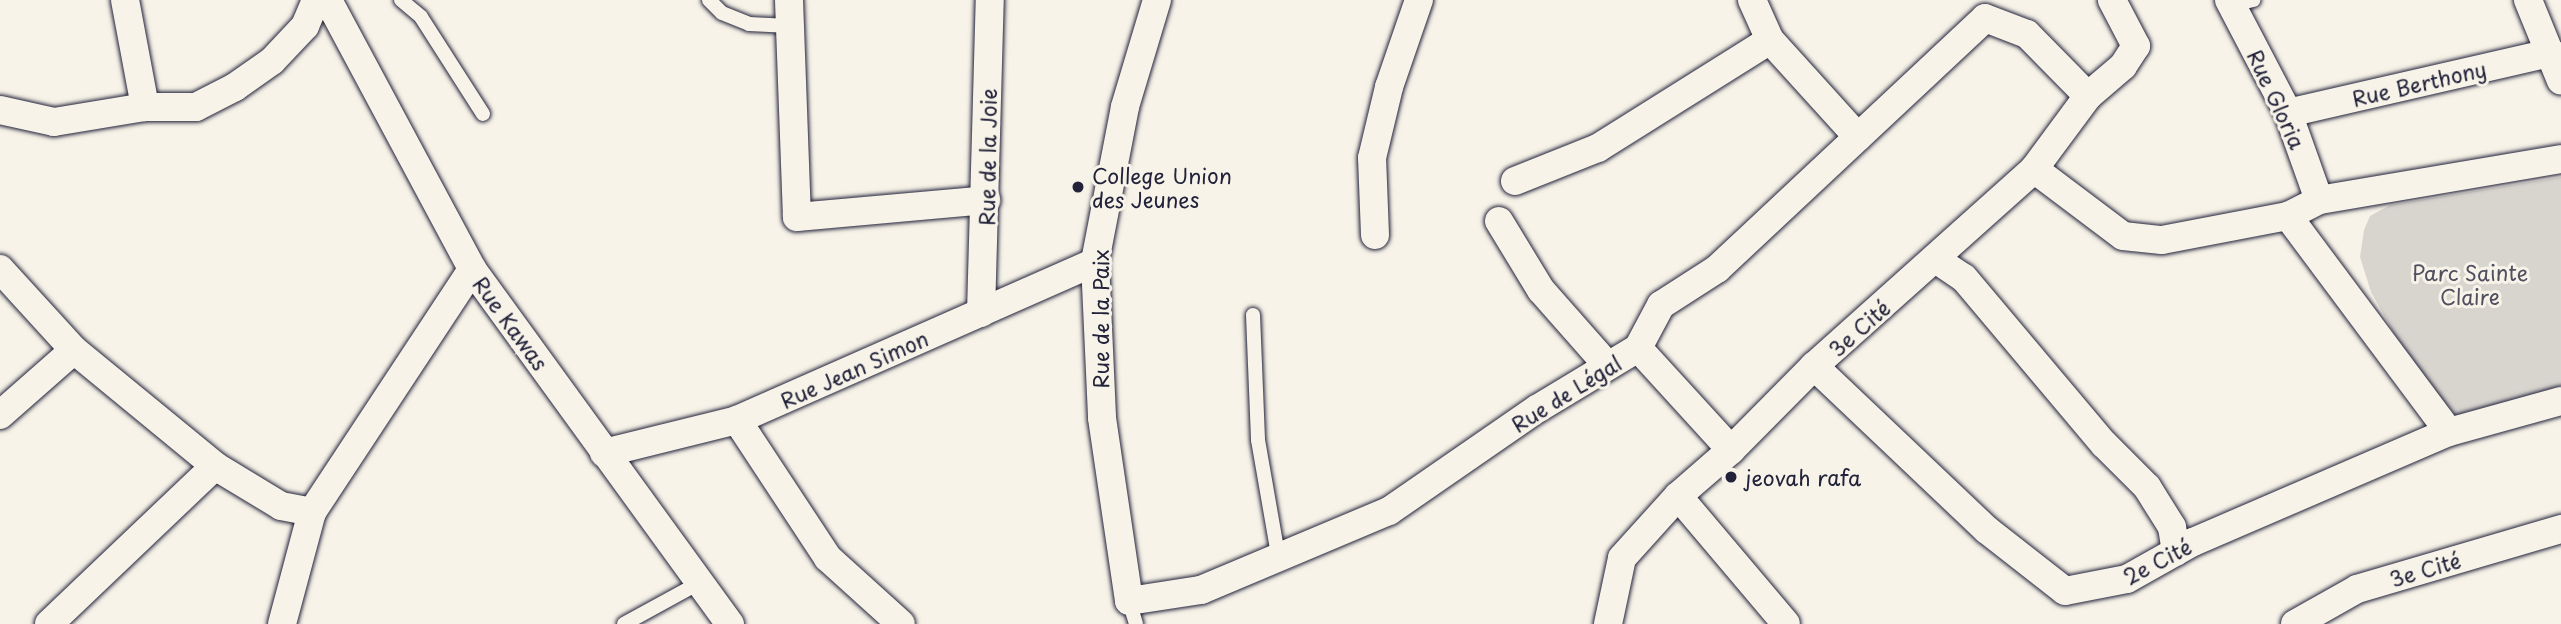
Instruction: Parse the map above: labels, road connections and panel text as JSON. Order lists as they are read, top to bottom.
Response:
{
  "streets": {
    "street": [
      "Rue Berthony",
      "Rue Gloria",
      "Rue de la Joie",
      "Rue de la Paix",
      "Rue Kawas",
      "3e Cité",
      "Rue Jean Simon",
      "Rue de Légal",
      "2e Cité"
    ]
  },
  "crossings": [
    ["Rue Berthony", "Rue Gloria"],
    ["Rue de la Joie", "Rue Jean Simon"],
    ["Rue de la Paix", "Rue Jean Simon"],
    ["Rue de la Paix", "Rue de Légal"],
    ["Rue Kawas", "Rue Jean Simon"],
    ["3e Cité", "Rue de Légal"],
    ["3e Cité", "2e Cité"]
  ],
  "parks": ["Parc Sainte Claire"],
  "places": ["College Union des Jeunes", "jeovah rafa"]
}
